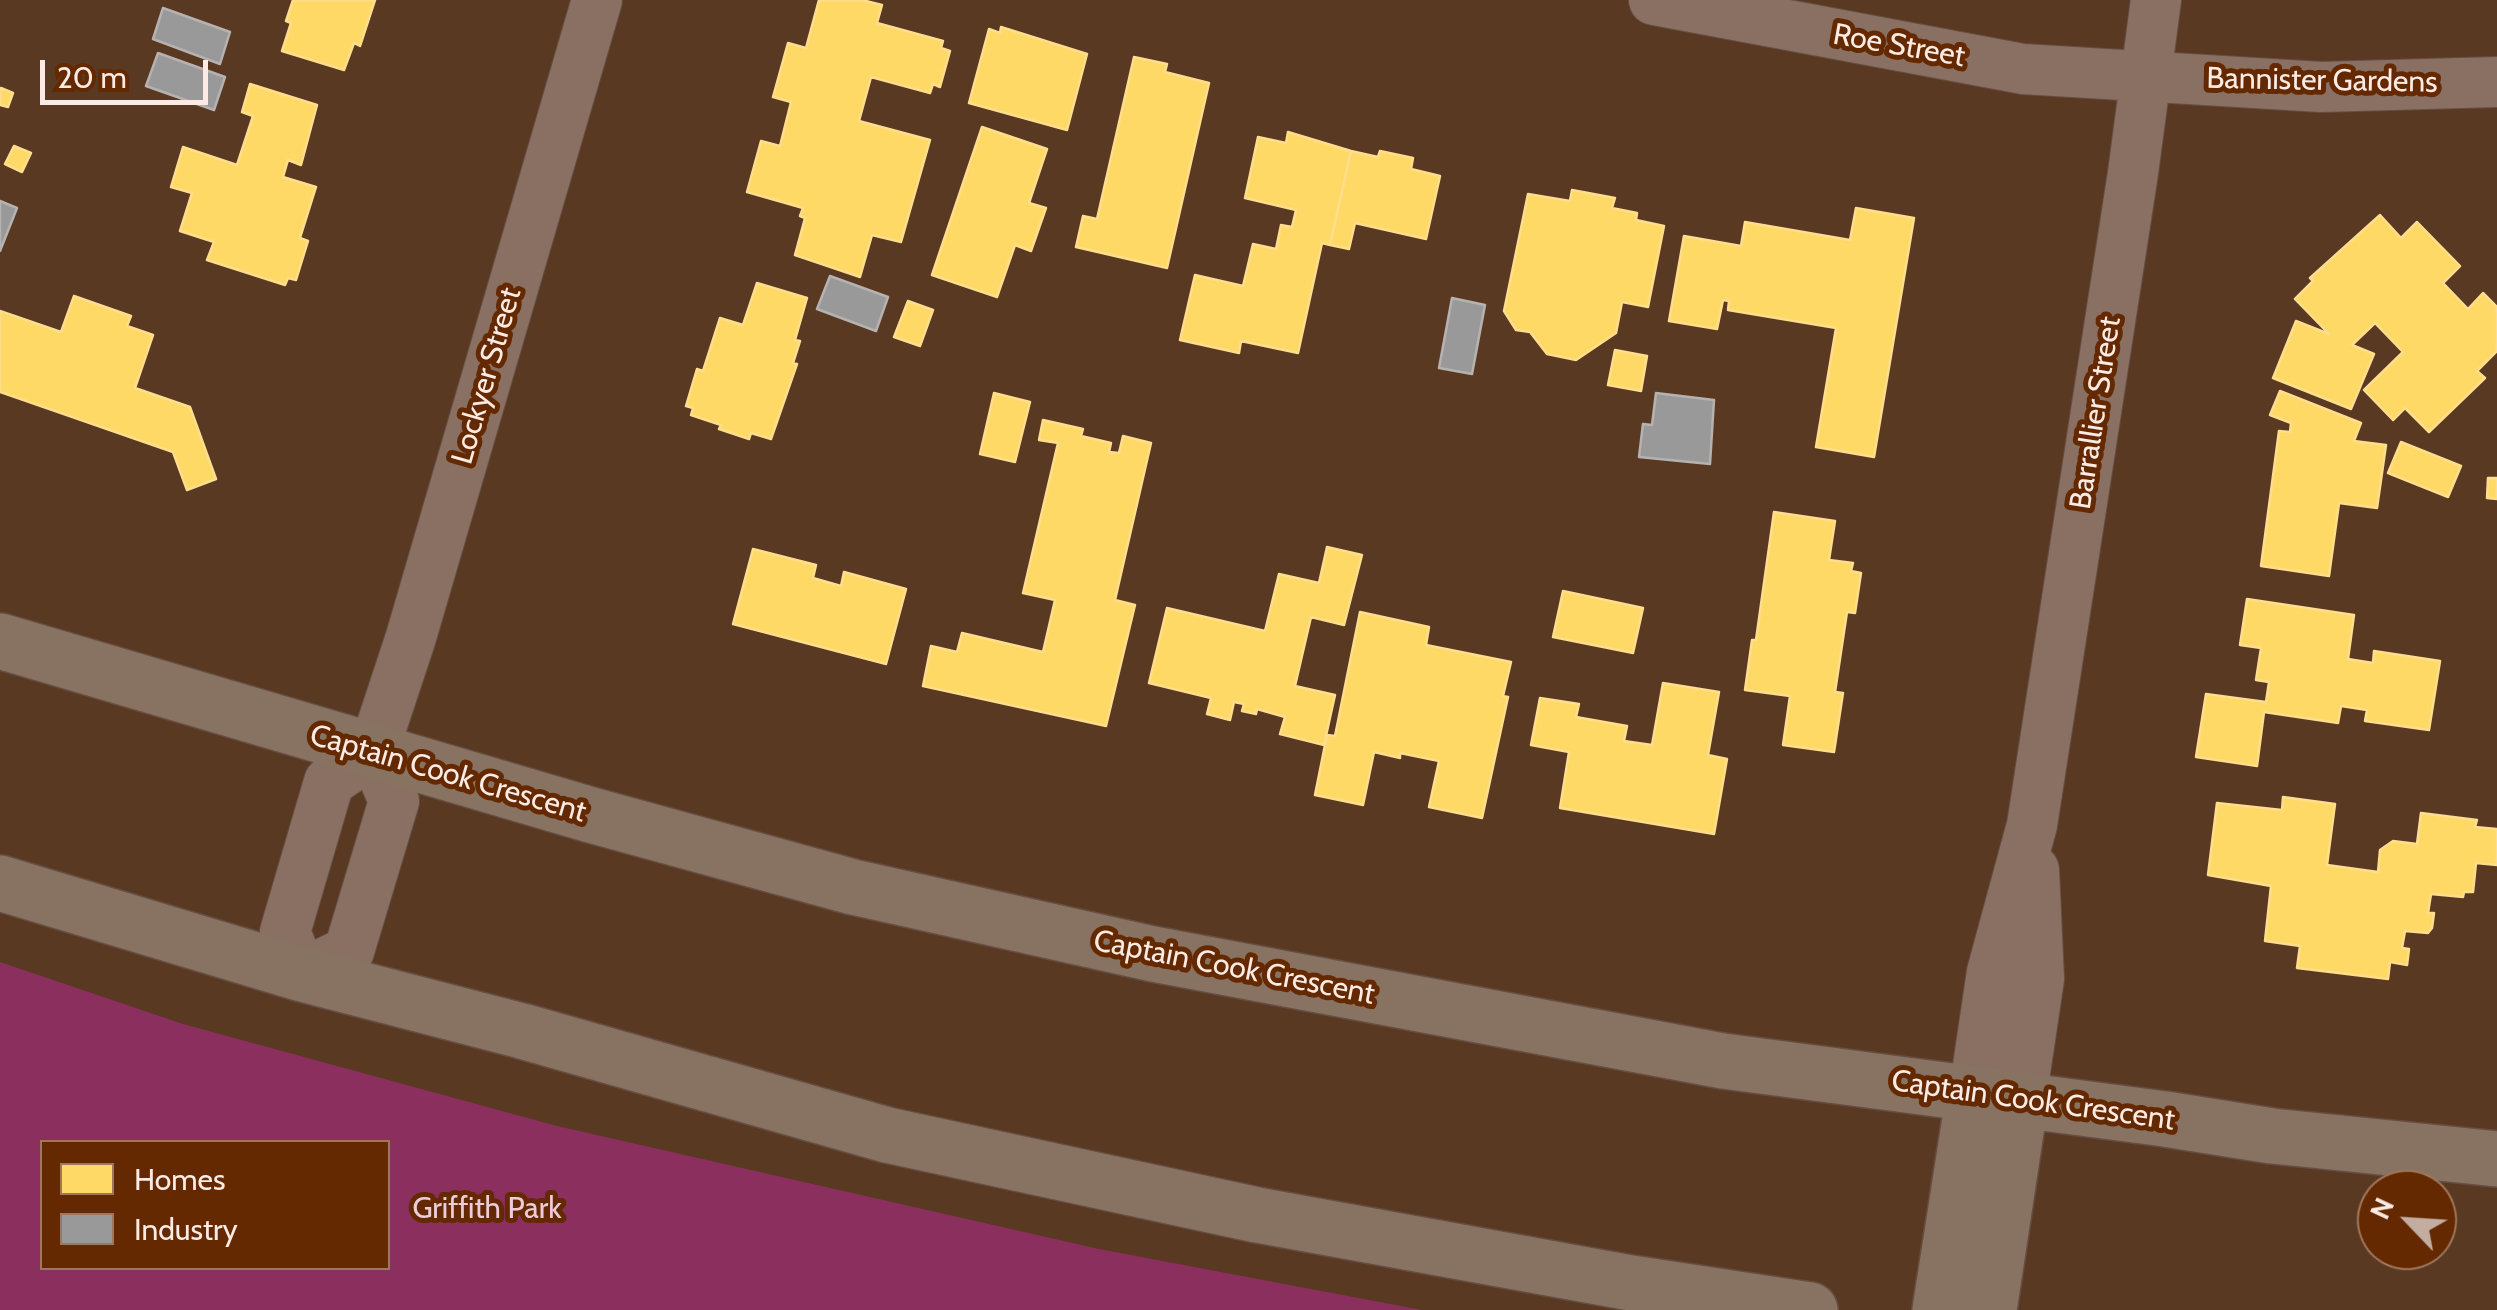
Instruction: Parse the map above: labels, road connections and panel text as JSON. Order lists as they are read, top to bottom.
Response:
{
  "streets": {
    "main road": ["Captain Cook Crescent"],
    "street": [
      "Roe Street",
      "Bannister Gardens",
      "Lockyer Street",
      "Barrallier Street"
    ]
  },
  "crossings": [
    ["Roe Street", "Bannister Gardens"],
    ["Roe Street", "Barrallier Street"],
    ["Bannister Gardens", "Barrallier Street"],
    ["Lockyer Street", "Captain Cook Crescent"],
    ["Barrallier Street", "Captain Cook Crescent"]
  ],
  "parks": ["Griffith Park"],
  "legend": ["Homes", "Industry"],
  "scale_bar": "20 m",
  "north": "top left"
}
